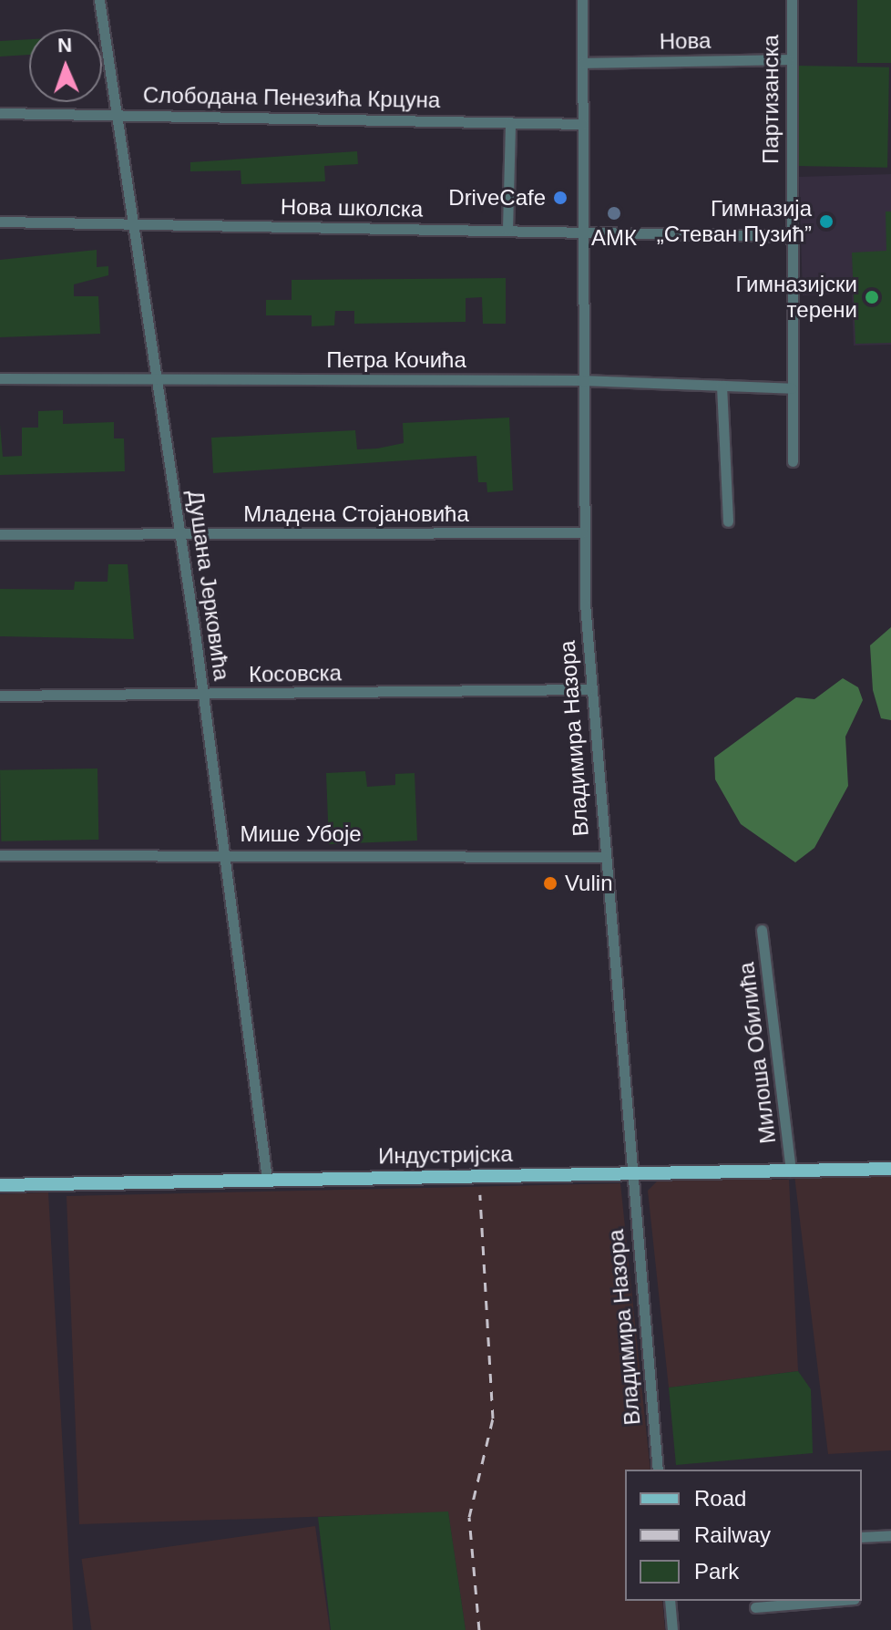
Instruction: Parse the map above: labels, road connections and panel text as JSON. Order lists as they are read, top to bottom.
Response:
{
  "streets": {
    "main road": ["Индустријска"],
    "street": [
      "Нова",
      "Слободана Пенезића Крцуна",
      "Партизанска",
      "Нова школска",
      "Петра Кочића",
      "Младена Стојановића",
      "Душана Јерковића",
      "Косовска",
      "Владимира Назора",
      "Мише Убоје",
      "Милоша Обилића"
    ]
  },
  "crossings": [
    ["Нова", "Партизанска"],
    ["Нова", "Владимира Назора"],
    ["Слободана Пенезића Крцуна", "Душана Јерковића"],
    ["Слободана Пенезића Крцуна", "Владимира Назора"],
    ["Партизанска", "Нова школска"],
    ["Партизанска", "Петра Кочића"],
    ["Нова школска", "Душана Јерковића"],
    ["Нова школска", "Владимира Назора"],
    ["Петра Кочића", "Душана Јерковића"],
    ["Петра Кочића", "Владимира Назора"],
    ["Младена Стојановића", "Душана Јерковића"],
    ["Младена Стојановића", "Владимира Назора"],
    ["Душана Јерковића", "Косовска"],
    ["Душана Јерковића", "Мише Убоје"],
    ["Душана Јерковића", "Индустријска"],
    ["Косовска", "Владимира Назора"],
    ["Владимира Назора", "Мише Убоје"],
    ["Владимира Назора", "Индустријска"],
    ["Милоша Обилића", "Индустријска"]
  ],
  "places": [
    "DriveCafe",
    "АМК",
    "Гимназија „Стеван Пузић”",
    "Гимназијски терени",
    "Vulin"
  ],
  "legend": ["Road", "Railway", "Park"],
  "north": "top"
}
